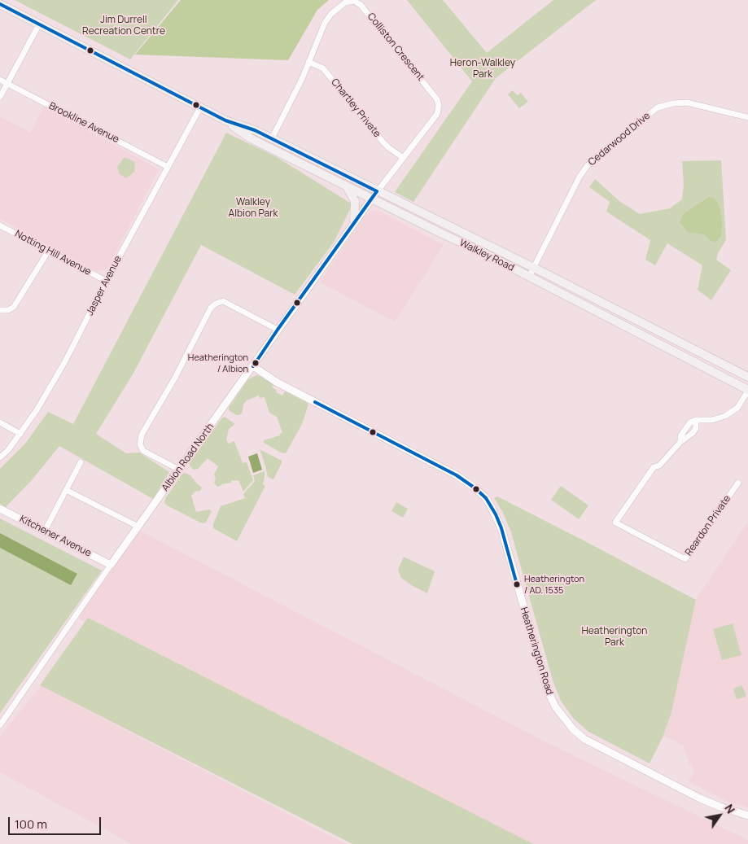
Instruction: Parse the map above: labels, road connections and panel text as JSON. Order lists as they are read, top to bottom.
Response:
{
  "streets": {
    "main road": ["Walkley Road"],
    "street": [
      "Colliston Crescent",
      "Chartley Private",
      "Brookline Avenue",
      "Cedarwood Drive",
      "Notting Hill Avenue",
      "Jasper Avenue",
      "Albion Road North",
      "Reardon Private",
      "Kitchener Avenue",
      "Heatherington Road"
    ]
  },
  "crossings": [
    ["Colliston Crescent", "Chartley Private"],
    ["Colliston Crescent", "Walkley Road"],
    ["Colliston Crescent", "Albion Road North"],
    ["Brookline Avenue", "Jasper Avenue"],
    ["Cedarwood Drive", "Walkley Road"],
    ["Notting Hill Avenue", "Jasper Avenue"],
    ["Walkley Road", "Jasper Avenue"],
    ["Walkley Road", "Albion Road North"],
    ["Albion Road North", "Kitchener Avenue"],
    ["Albion Road North", "Heatherington Road"]
  ],
  "parks": [
    "Jim Durrell Recreation Centre",
    "Heron-Walkley Park",
    "Walkley Albion Park",
    "Heatherington Park"
  ],
  "places": ["Heatherington / Albion", "Heatherington / AD. 1535"],
  "scale_bar": "100 m",
  "north": "top right"
}
